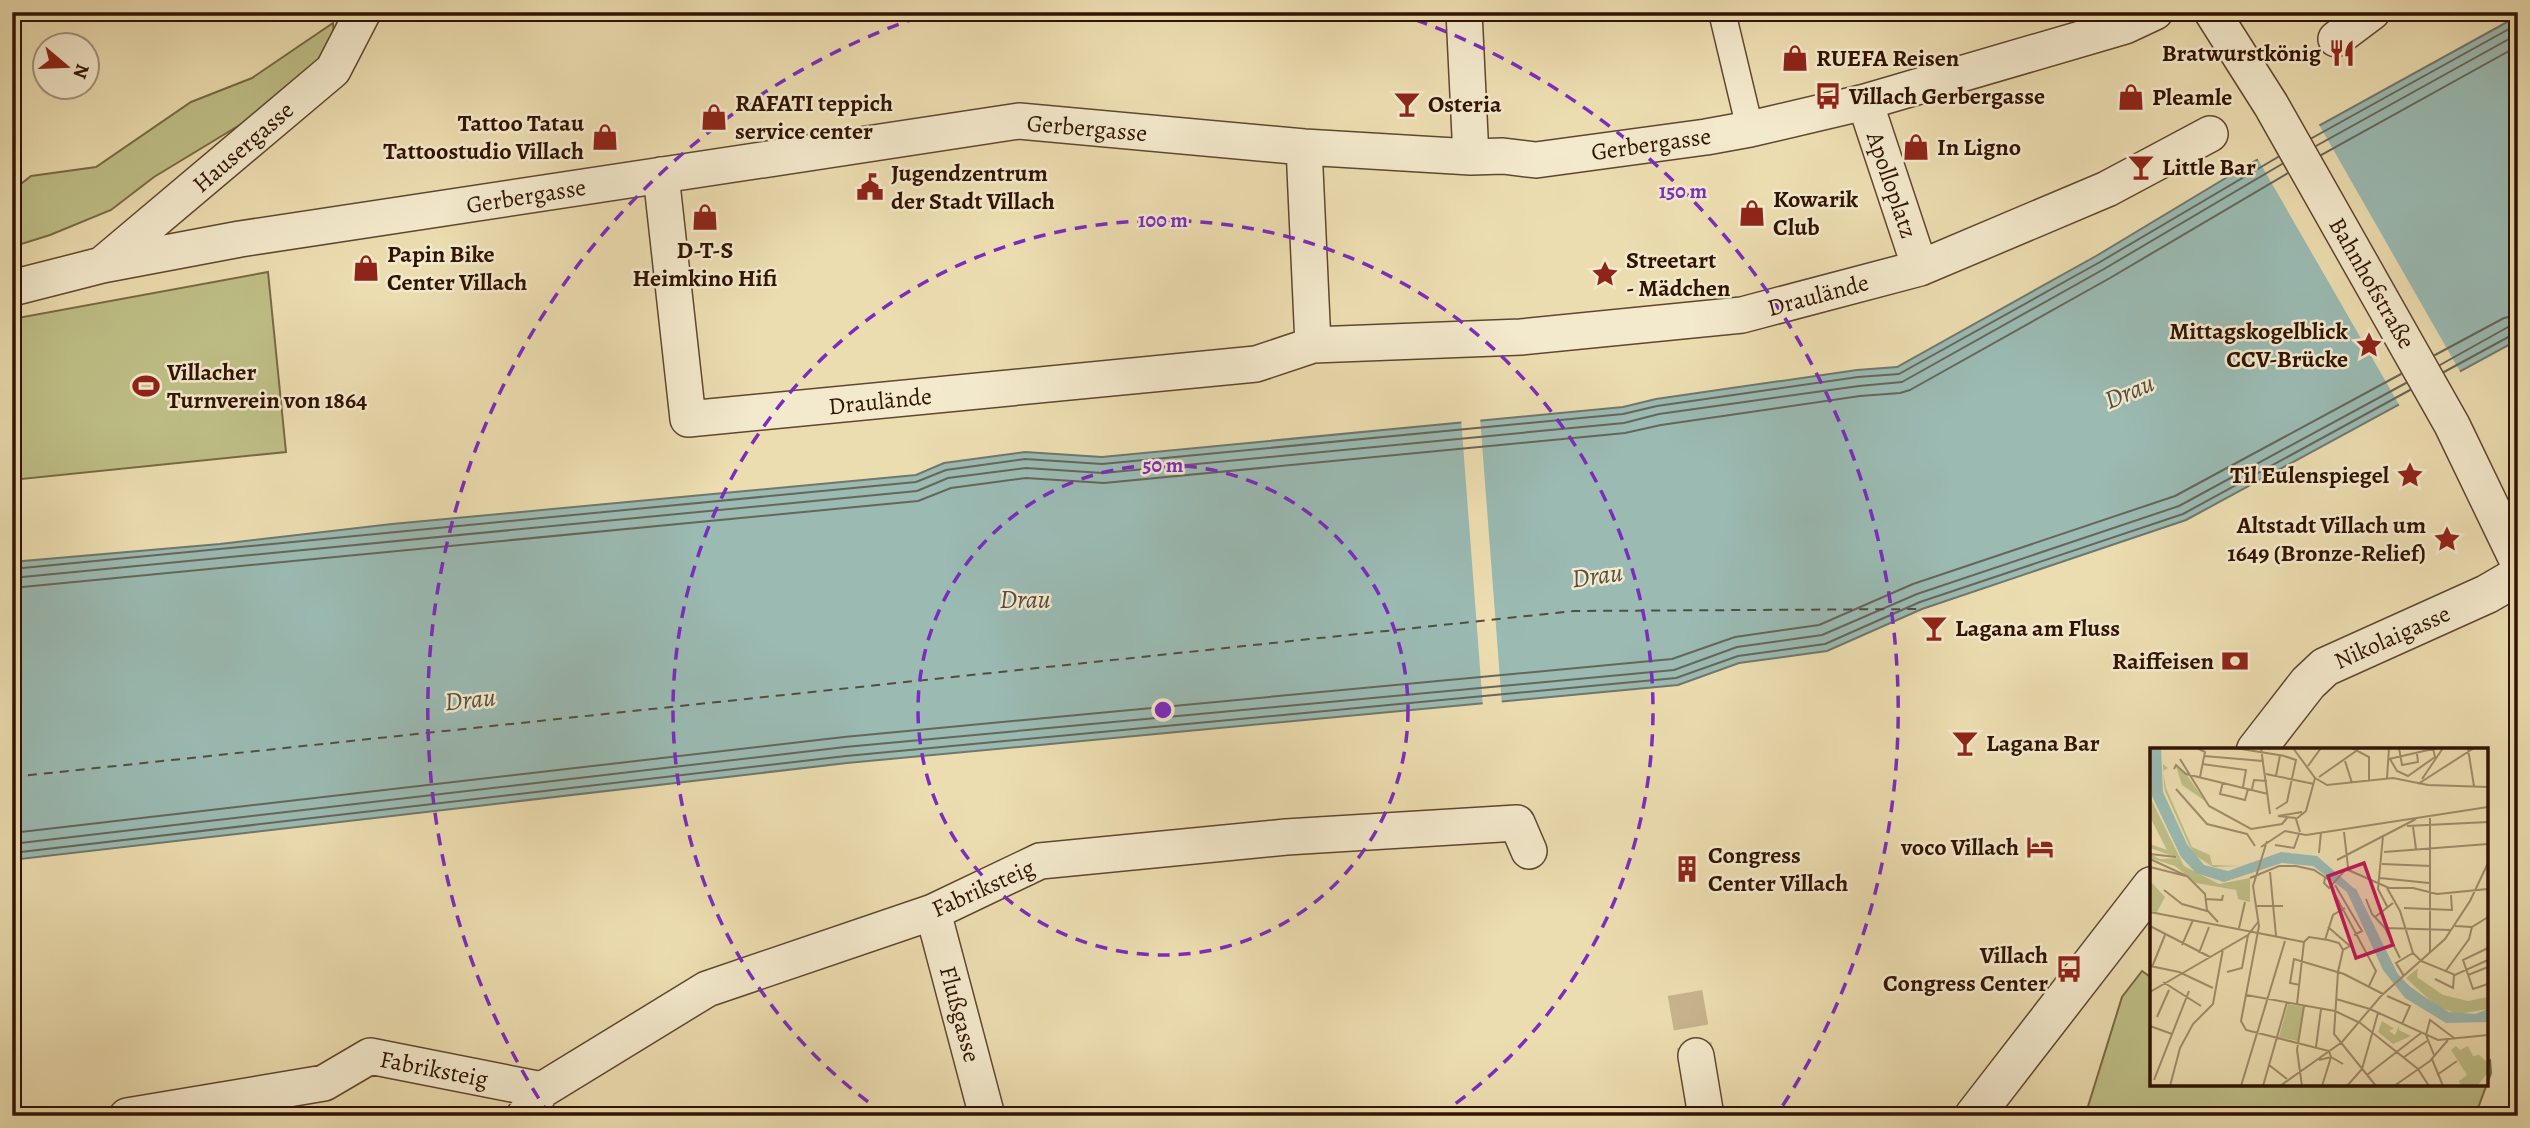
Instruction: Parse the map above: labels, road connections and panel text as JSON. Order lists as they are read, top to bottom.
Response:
{
  "streets": {
    "street": [
      "Gerbergasse",
      "Hausergasse",
      "Apolloplatz",
      "Bahnhofstraße",
      "Draulände",
      "Nikolaigasse",
      "Fabriksteig",
      "Flußgasse"
    ]
  },
  "crossings": [
    ["Gerbergasse", "Hausergasse"],
    ["Gerbergasse", "Apolloplatz"],
    ["Gerbergasse", "Draulände"],
    ["Apolloplatz", "Draulände"],
    ["Fabriksteig", "Flußgasse"]
  ],
  "water": ["Drau"],
  "places": {
    "restaurant": ["Bratwurstkönig"],
    "shop": [
      "RUEFA Reisen",
      "Pleamle",
      "RAFATI teppich service center",
      "Tattoo Tatau Tattoostudio Villach",
      "In Ligno",
      "Kowarik Club",
      "D-T-S Heimkino Hifi",
      "Papin Bike Center Villach"
    ],
    "bus stop": ["Villach Gerbergasse", "Villach Congress Center"],
    "bar": [
      "Osteria",
      "Little Bar",
      "Lagana am Fluss",
      "Lagana Bar"
    ],
    "public building": ["Jugendzentrum der Stadt Villach"],
    "place": [
      "Streetart - Mädchen",
      "Mittagskogelblick CCV-Brücke",
      "Til Eulenspiegel",
      "Altstadt Villach um 1649 (Bronze-Relief)"
    ],
    "sports": ["Villacher Turnverein von 1864"],
    "bank": ["Raiffeisen"],
    "hotel": ["voco Villach"],
    "building": ["Congress Center Villach"]
  },
  "north": "right",
  "rings": ["150 m", "100 m", "50 m"]
}
